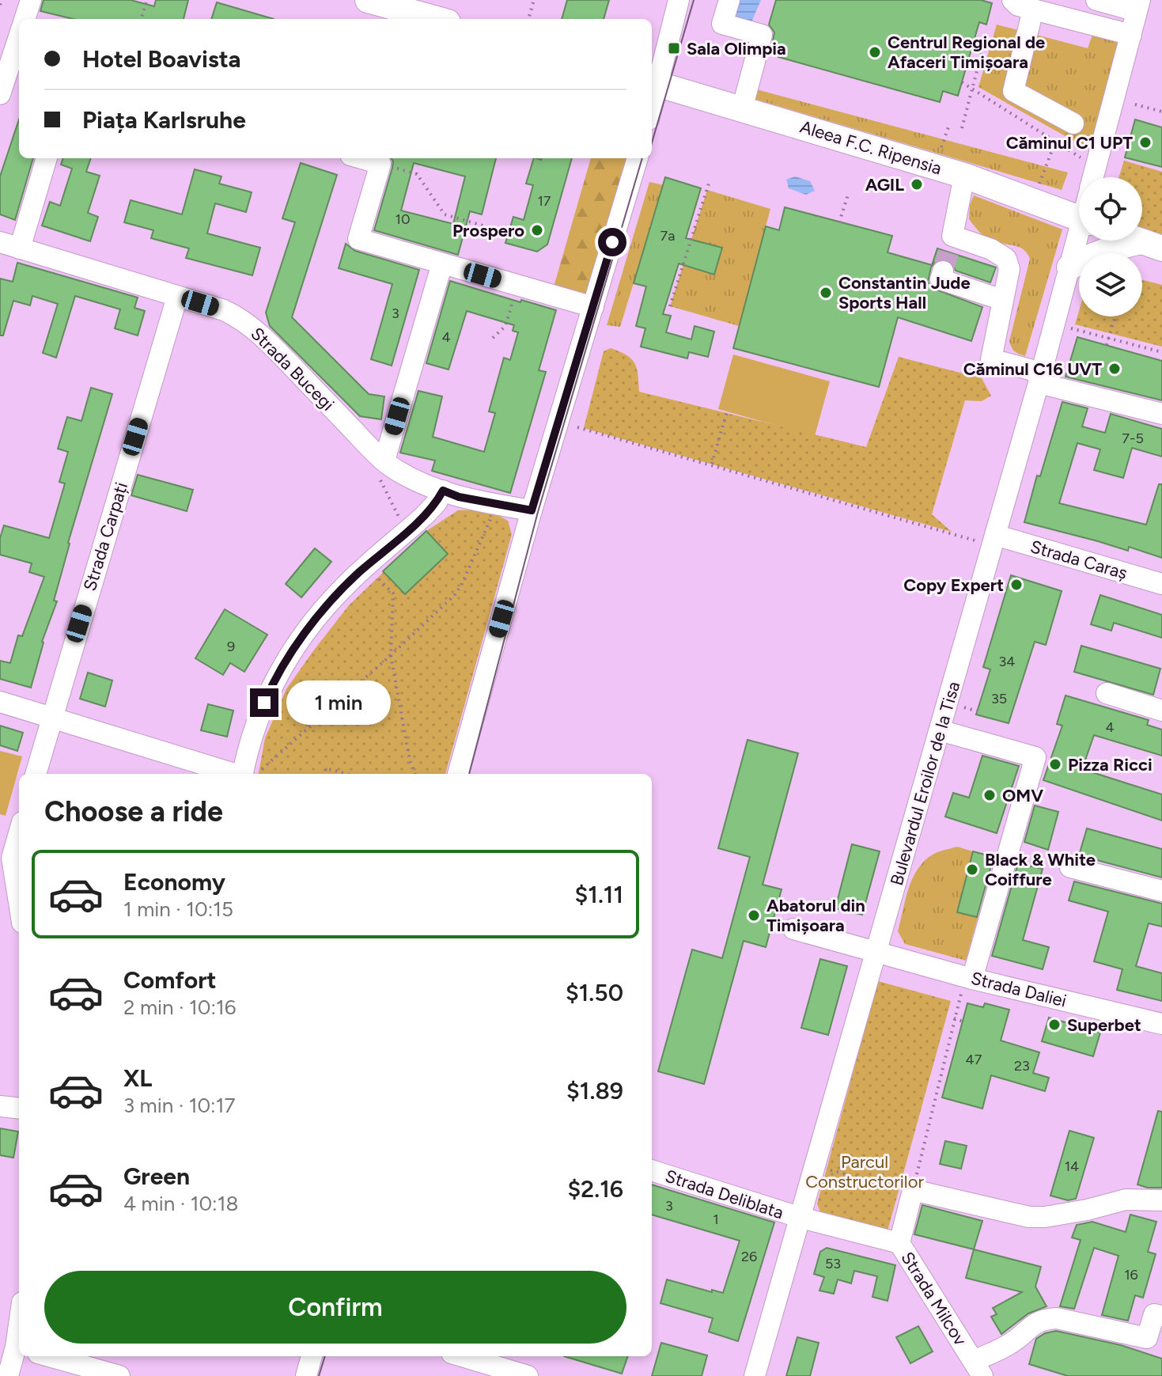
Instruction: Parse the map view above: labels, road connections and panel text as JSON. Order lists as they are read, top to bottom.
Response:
{
  "streets": {
    "main road": ["Aleea F.C. Ripensia"],
    "street": [
      "Strada Bucegi",
      "Strada Carpați",
      "Strada Caraș",
      "Bulevardul Eroilor de la Tisa",
      "Strada Daliei",
      "Strada Deliblata",
      "Strada Milcov"
    ]
  },
  "crossings": [
    ["Strada Bucegi", "Strada Carpați"],
    ["Strada Caraș", "Bulevardul Eroilor de la Tisa"],
    ["Bulevardul Eroilor de la Tisa", "Strada Daliei"],
    ["Bulevardul Eroilor de la Tisa", "Strada Deliblata"],
    ["Bulevardul Eroilor de la Tisa", "Strada Milcov"],
    ["Strada Deliblata", "Strada Milcov"]
  ],
  "parks": ["Parcul Constructorilor"],
  "places": {
    "transit": ["Sala Olimpia"],
    "other": [
      "Centrul Regional de Afaceri Timișoara",
      "Căminul C1 UPT",
      "AGIL",
      "Prospero",
      "Constantin Jude Sports Hall",
      "Căminul C16 UVT",
      "Copy Expert",
      "Pizza Ricci",
      "OMV",
      "Black & White Coiffure",
      "Abatorul din Timișoara",
      "Superbet"
    ]
  },
  "house_numbers": [
    "17",
    "10",
    "7a",
    "3",
    "4",
    "7-5",
    "9",
    "34",
    "35",
    "4",
    "47",
    "23",
    "14",
    "3",
    "1",
    "26",
    "53",
    "16"
  ],
  "page": {
    "banner": ["Hotel Boavista", "Piața Karlsruhe"],
    "bubble": "1 min",
    "heading": "Choose a ride",
    "list": [
      {
        "name": "Economy",
        "note": "1 min · 10:15",
        "value": "$1.11"
      },
      {
        "name": "Comfort",
        "note": "2 min · 10:16",
        "value": "$1.50"
      },
      {
        "name": "XL",
        "note": "3 min · 10:17",
        "value": "$1.89"
      },
      {
        "name": "Green",
        "note": "4 min · 10:18",
        "value": "$2.16"
      }
    ],
    "buttons": "Confirm"
  }
}
